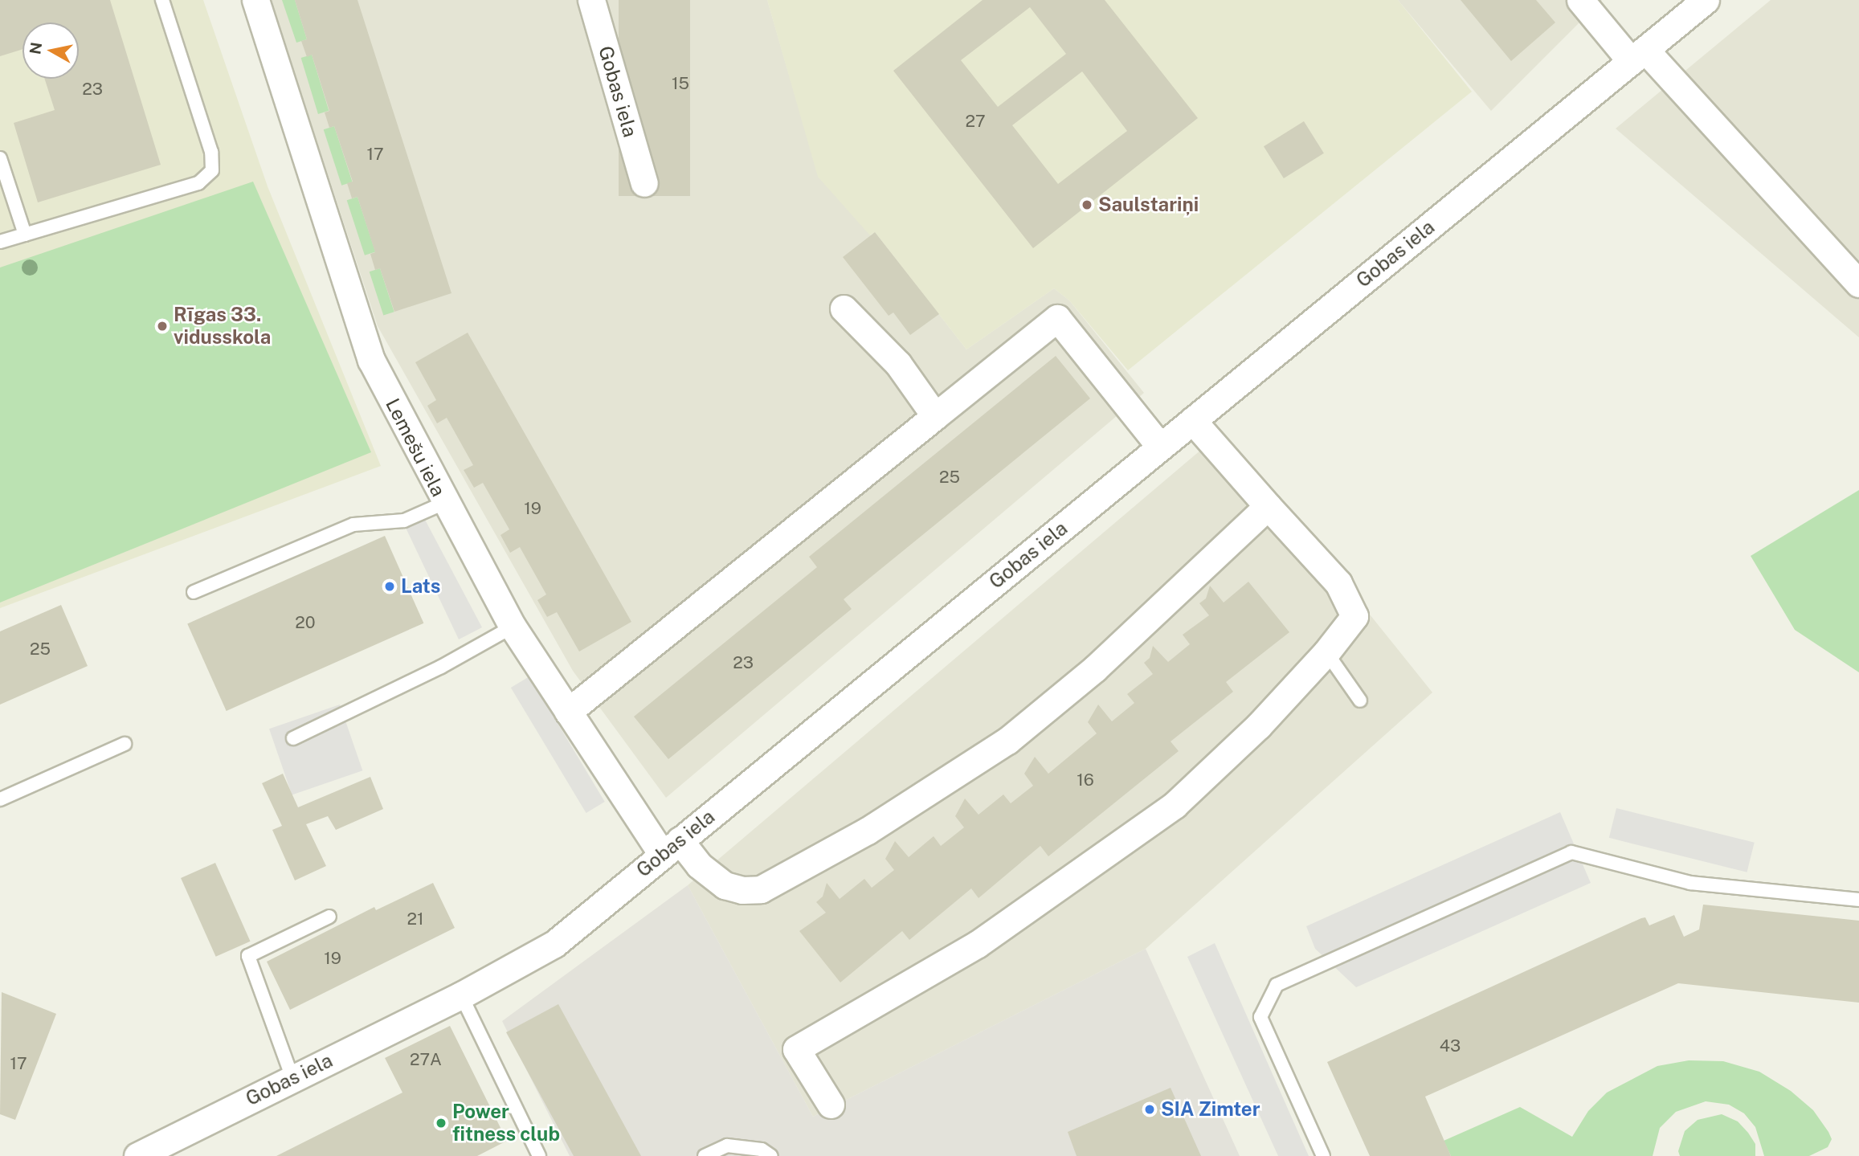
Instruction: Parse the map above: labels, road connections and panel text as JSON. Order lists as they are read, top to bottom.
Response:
{
  "streets": {
    "street": ["Gobas iela", "Lemešu iela"]
  },
  "crossings": [
    ["Gobas iela", "Lemešu iela"]
  ],
  "places": [
    "Saulstariņi",
    "Rīgas 33. vidusskola",
    "Lats",
    "SIA Zimter",
    "Power fitness club"
  ],
  "house_numbers": [
    "15",
    "23",
    "27",
    "17",
    "25",
    "19",
    "20",
    "25",
    "23",
    "16",
    "21",
    "19",
    "43",
    "27A",
    "17"
  ],
  "north": "left"
}
